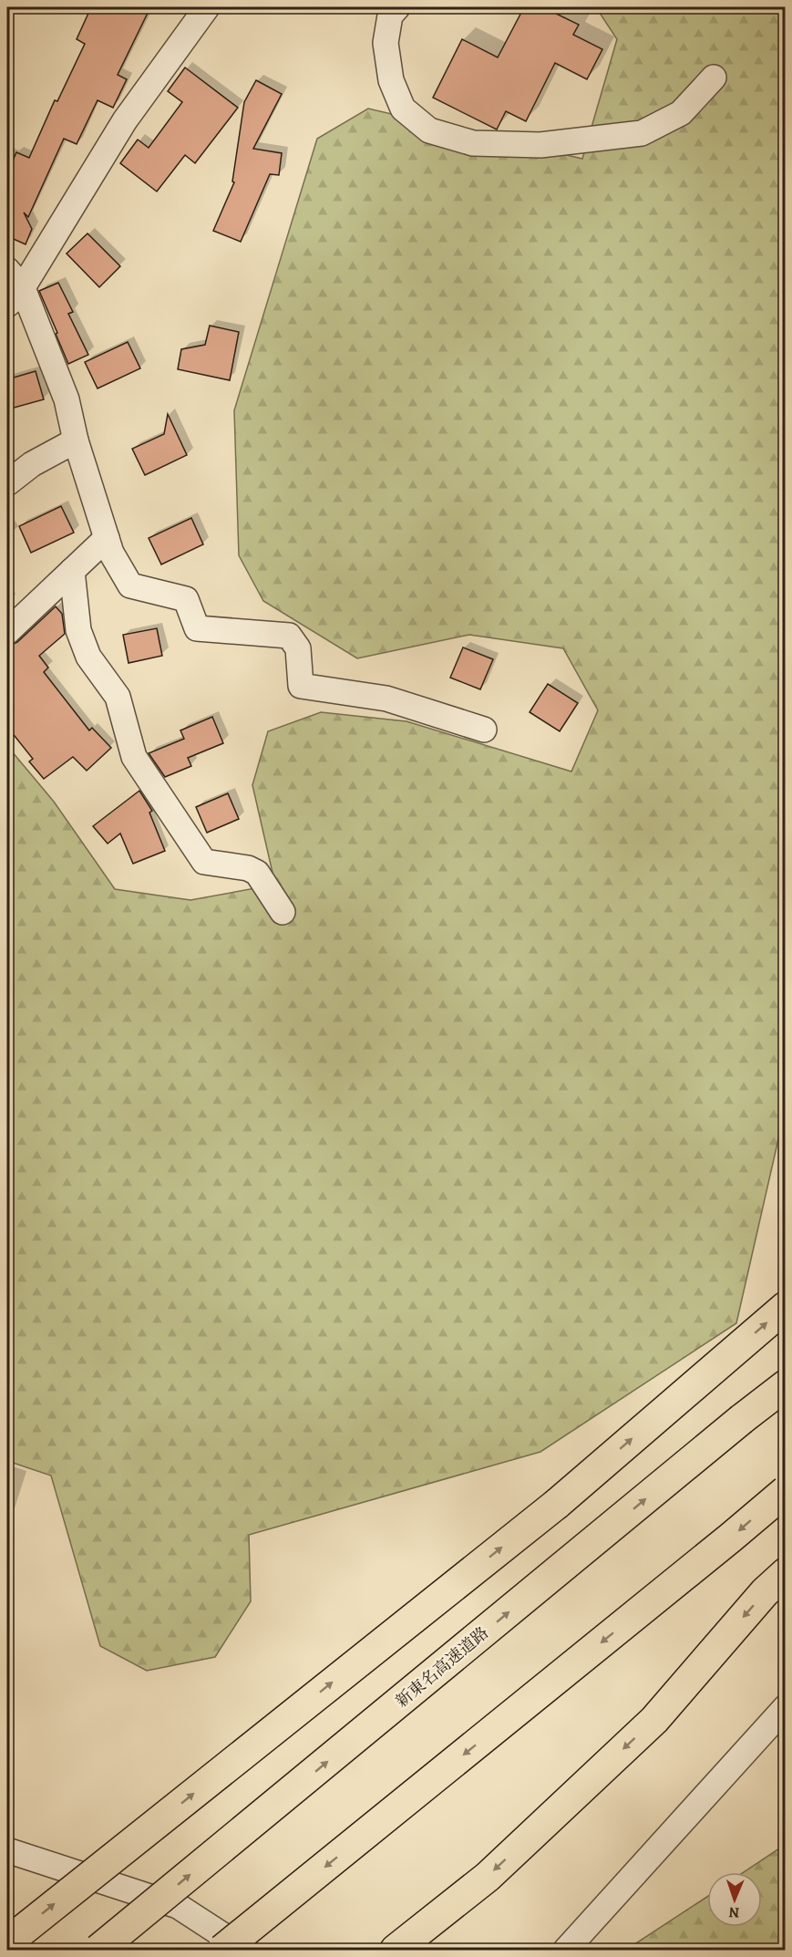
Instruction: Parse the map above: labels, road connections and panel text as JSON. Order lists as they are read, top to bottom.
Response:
{
  "streets": {
    "highway": ["新東名高速道路"]
  },
  "north": "bottom"
}
